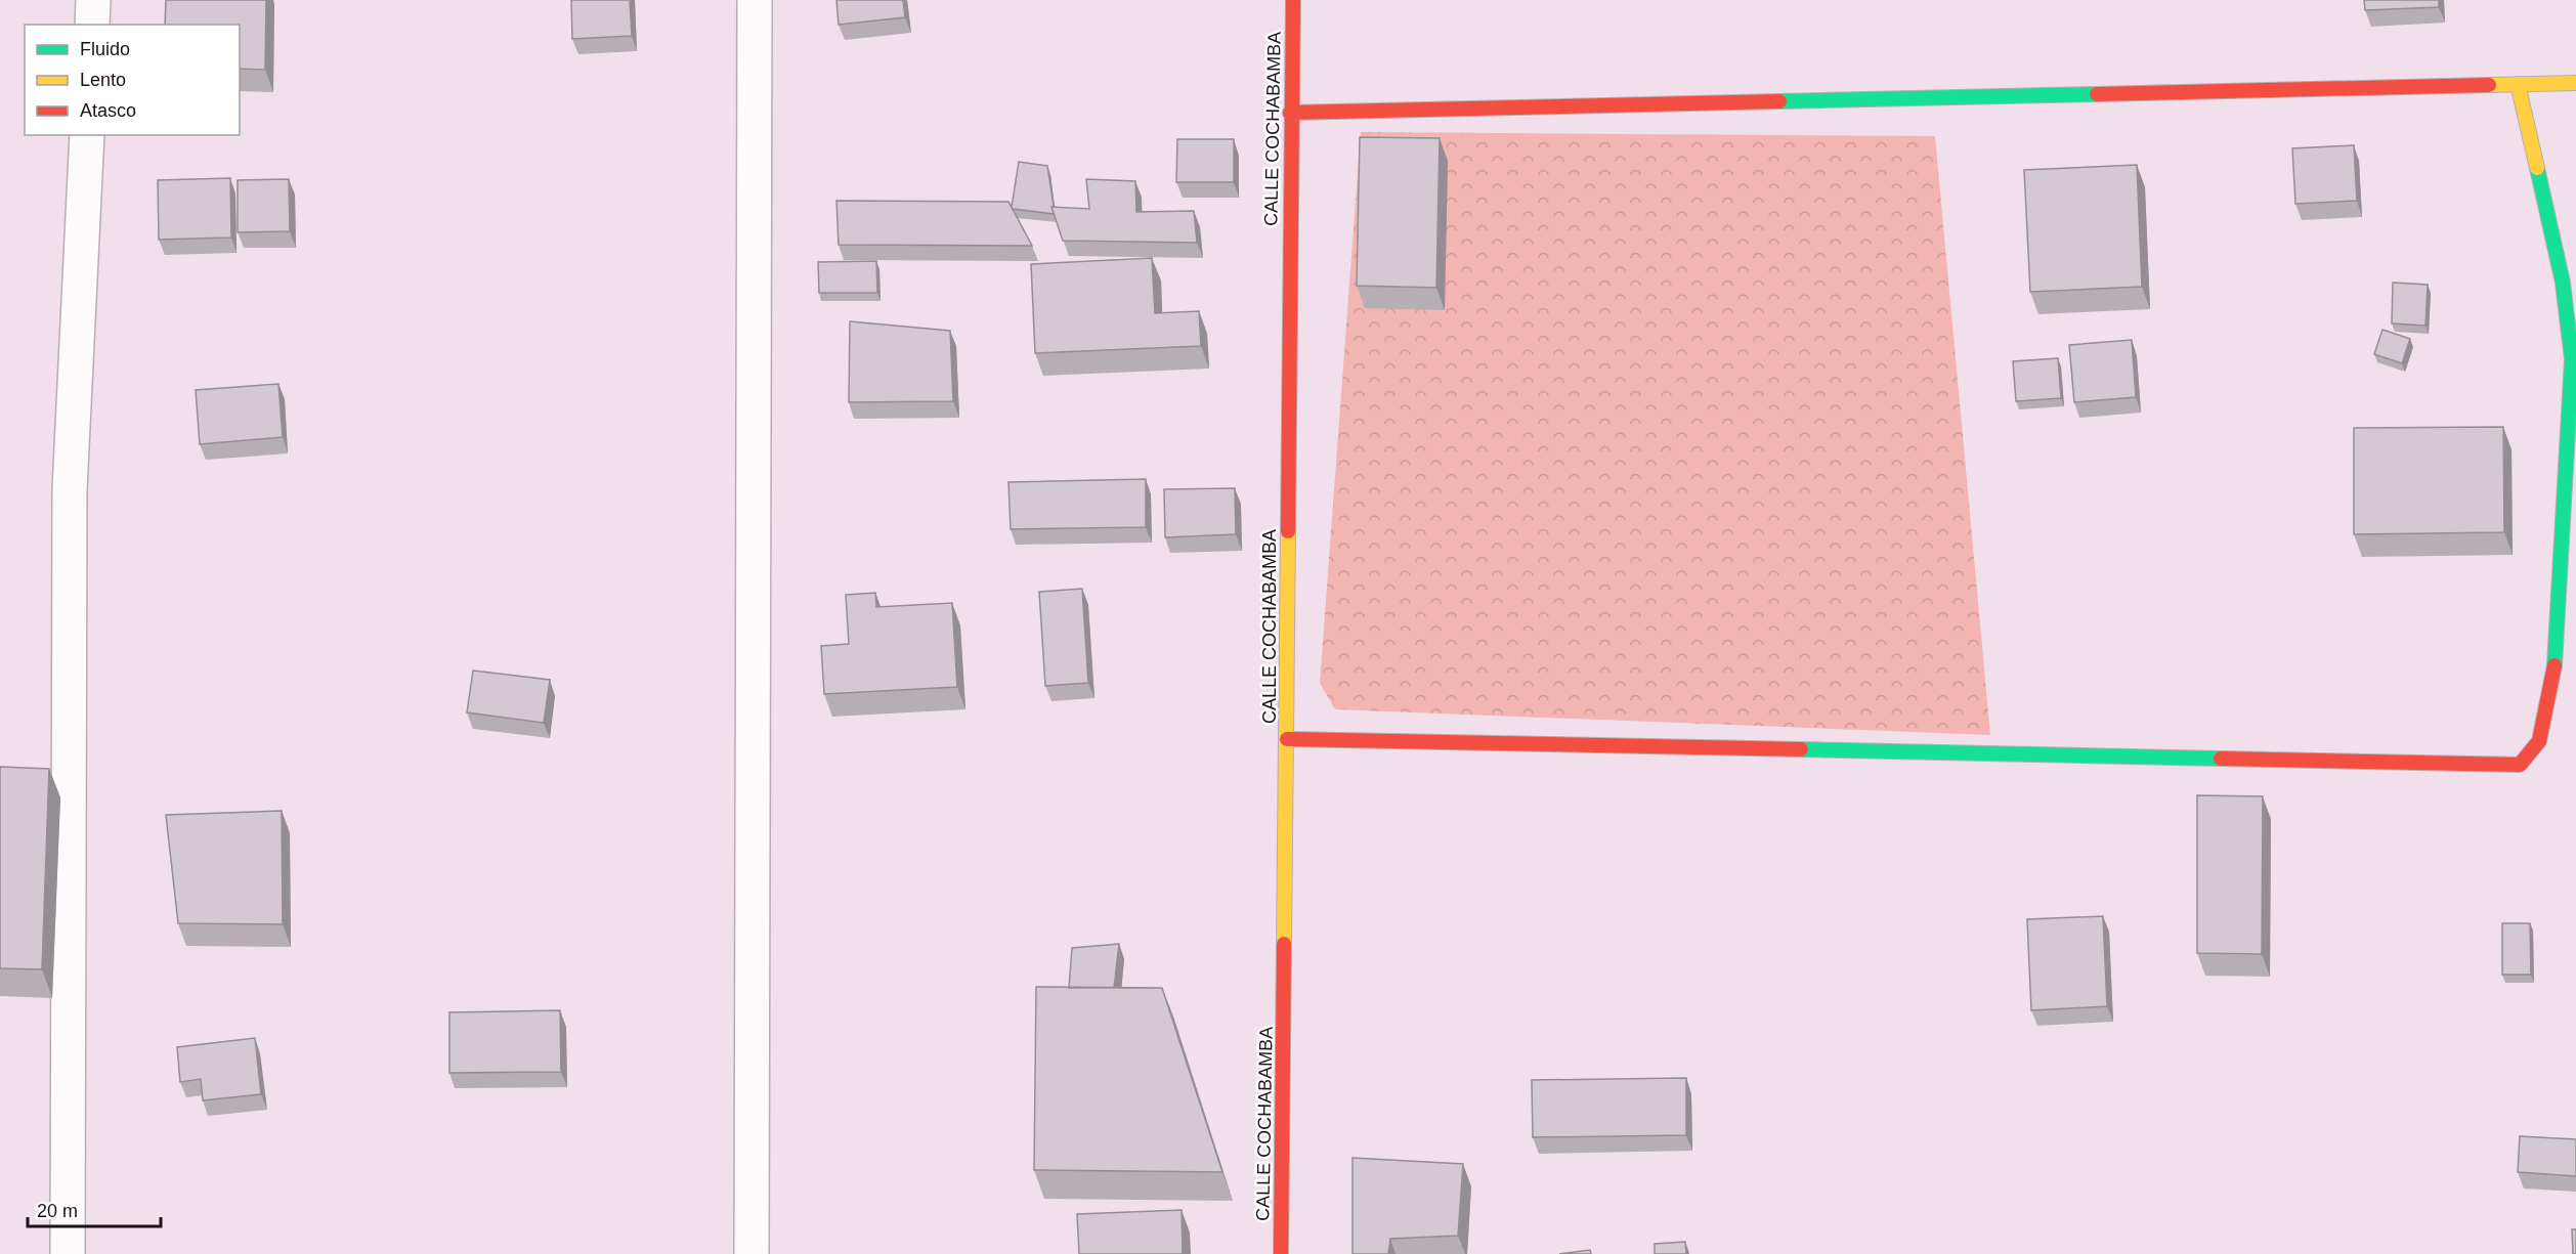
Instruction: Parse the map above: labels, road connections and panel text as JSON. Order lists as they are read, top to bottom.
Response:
{
  "streets": {
    "street": ["CALLE COCHABAMBA"]
  },
  "legend": ["Fluido", "Lento", "Atasco"],
  "scale_bar": "20 m"
}
